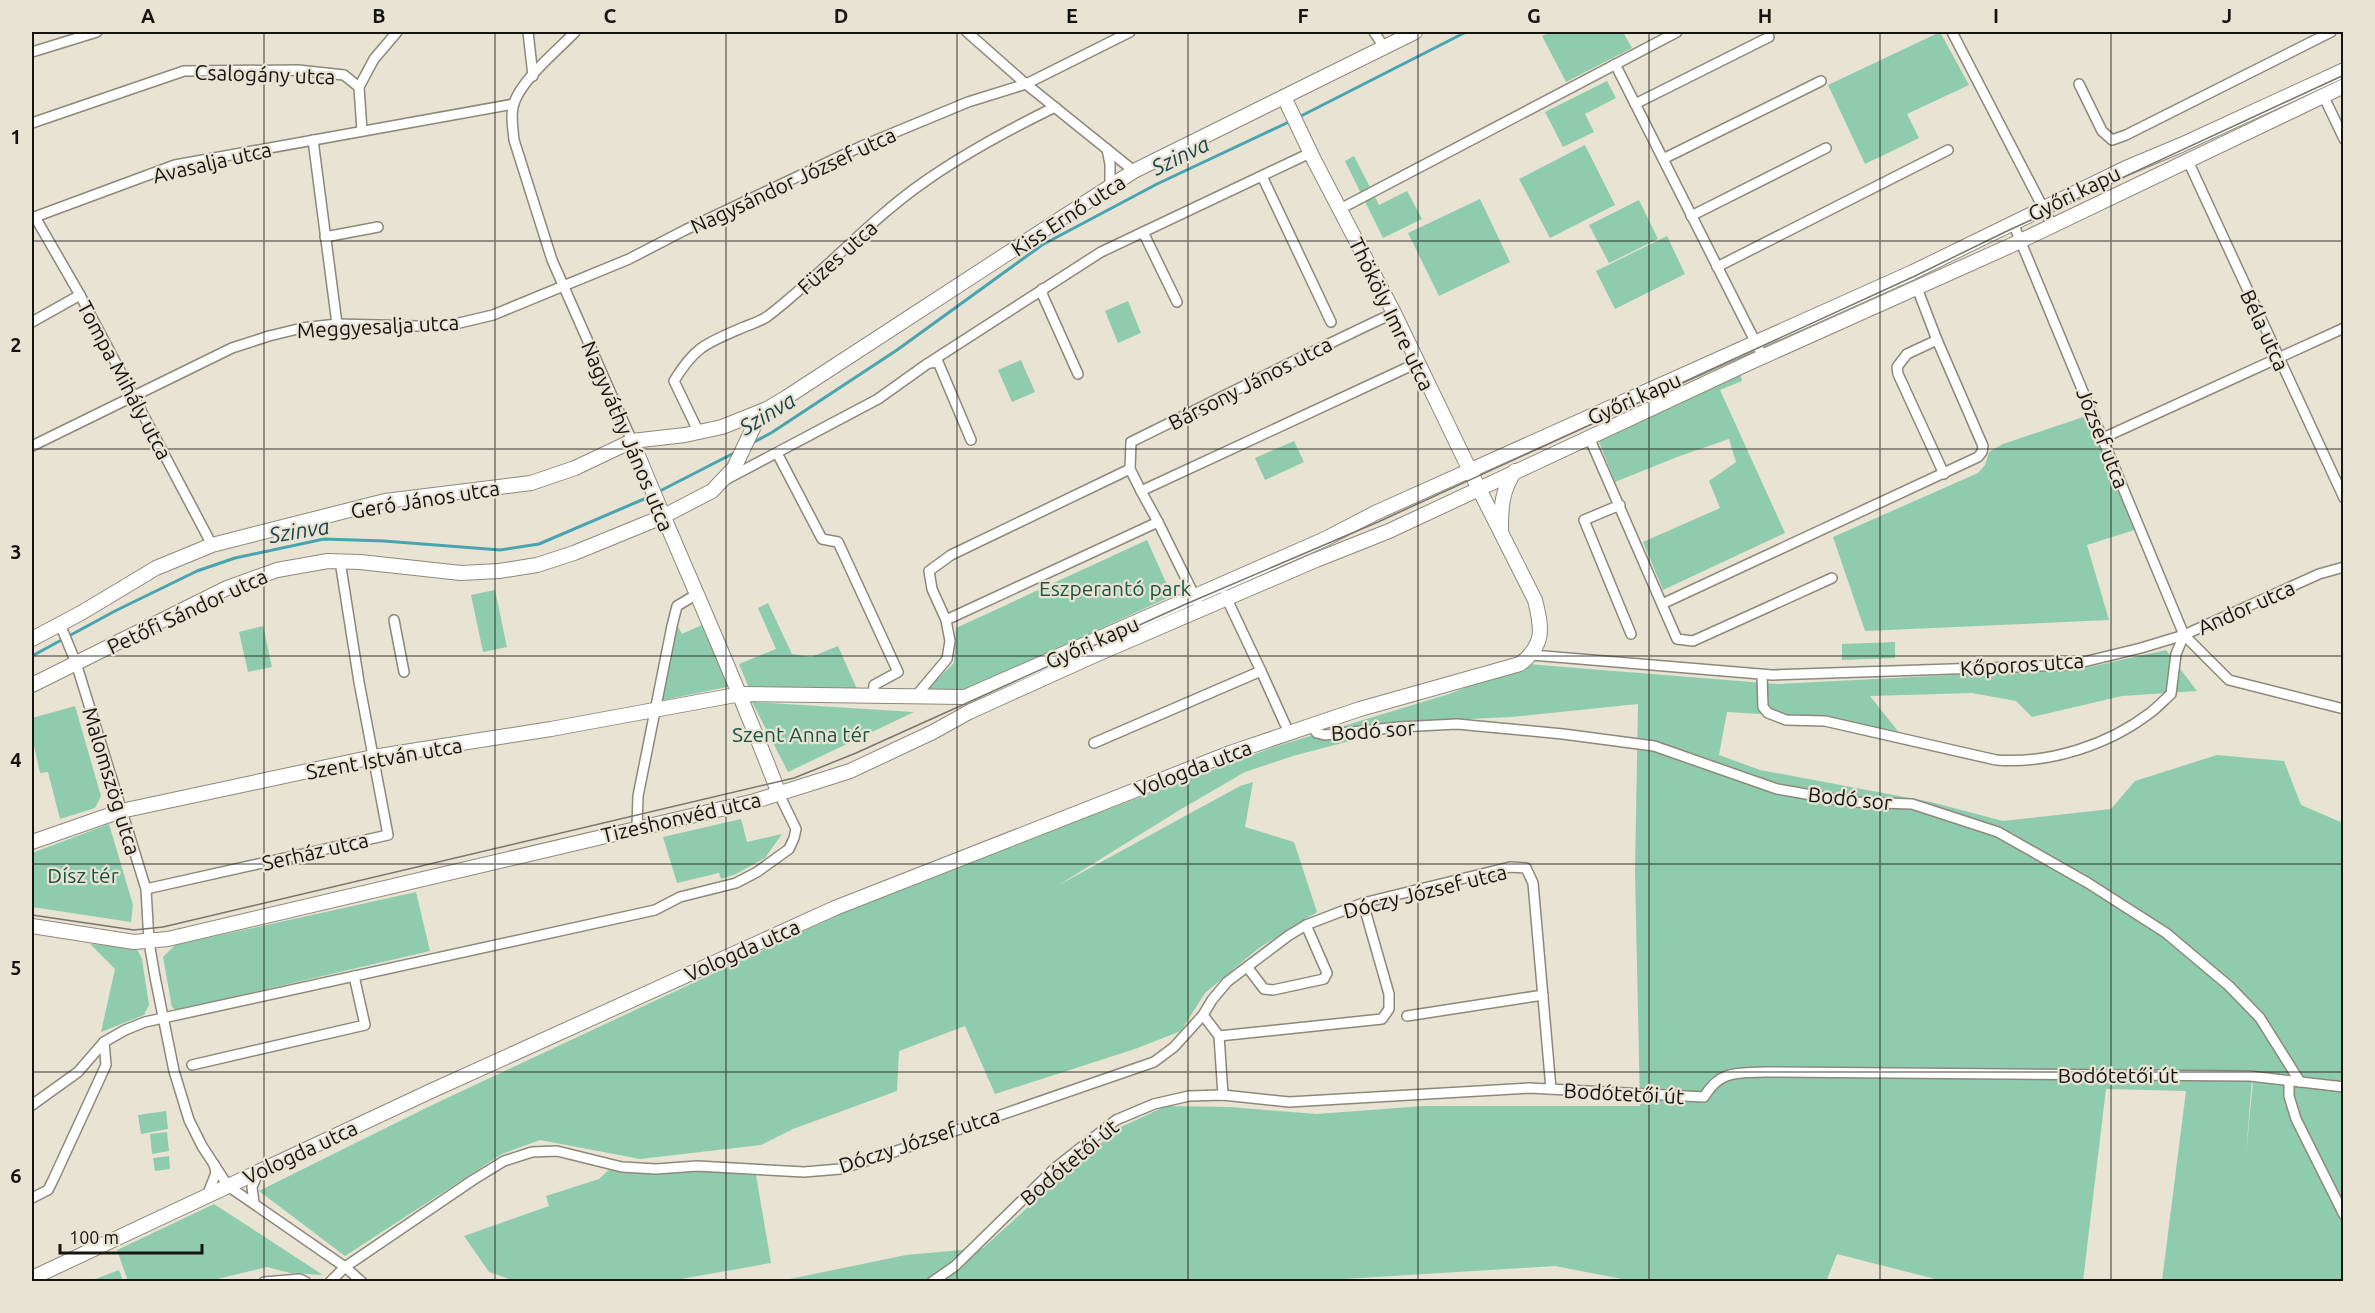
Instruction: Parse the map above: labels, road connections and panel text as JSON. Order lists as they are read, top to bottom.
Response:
{
  "streets": {
    "street": [
      "Csalogány utca",
      "Avasalja utca",
      "Nagysándor József utca",
      "Győri kapu",
      "Kiss Ernő utca",
      "Füzes utca",
      "Thököly Imre utca",
      "Meggyesalja utca",
      "Béla utca",
      "Tompa Mihály utca",
      "Bársony János utca",
      "Nagyváthy János utca",
      "József utca",
      "Geró János utca",
      "Andor utca",
      "Petőfi Sándor utca",
      "Kőporos utca",
      "Bodó sor",
      "Szent István utca",
      "Vologda utca",
      "Malomszög utca",
      "Tizeshonvéd utca",
      "Serház utca",
      "Dóczy József utca",
      "Bodótetői út"
    ]
  },
  "crossings": [
    ["Avasalja utca", "Tompa Mihály utca"],
    ["Avasalja utca", "Nagyváthy János utca"],
    ["Nagysándor József utca", "Meggyesalja utca"],
    ["Nagysándor József utca", "Nagyváthy János utca"],
    ["Győri kapu", "Thököly Imre utca"],
    ["Győri kapu", "Béla utca"],
    ["Győri kapu", "Nagyváthy János utca"],
    ["Győri kapu", "József utca"],
    ["Győri kapu", "Tizeshonvéd utca"],
    ["Kiss Ernő utca", "Füzes utca"],
    ["Kiss Ernő utca", "Thököly Imre utca"],
    ["Kiss Ernő utca", "Nagyváthy János utca"],
    ["Kiss Ernő utca", "Geró János utca"],
    ["Kiss Ernő utca", "Petőfi Sándor utca"],
    ["Thököly Imre utca", "Bársony János utca"],
    ["Thököly Imre utca", "Kőporos utca"],
    ["Thököly Imre utca", "Vologda utca"],
    ["Meggyesalja utca", "Tompa Mihály utca"],
    ["Meggyesalja utca", "Nagyváthy János utca"],
    ["Tompa Mihály utca", "Geró János utca"],
    ["Tompa Mihály utca", "Petőfi Sándor utca"],
    ["Nagyváthy János utca", "Geró János utca"],
    ["Nagyváthy János utca", "Petőfi Sándor utca"],
    ["Nagyváthy János utca", "Szent István utca"],
    ["Nagyváthy János utca", "Tizeshonvéd utca"],
    ["József utca", "Andor utca"],
    ["József utca", "Kőporos utca"],
    ["Geró János utca", "Petőfi Sándor utca"],
    ["Andor utca", "Kőporos utca"],
    ["Petőfi Sándor utca", "Malomszög utca"],
    ["Petőfi Sándor utca", "Serház utca"],
    ["Kőporos utca", "Vologda utca"],
    ["Bodó sor", "Vologda utca"],
    ["Bodó sor", "Bodótetői út"],
    ["Szent István utca", "Malomszög utca"],
    ["Szent István utca", "Serház utca"],
    ["Vologda utca", "Malomszög utca"],
    ["Malomszög utca", "Tizeshonvéd utca"],
    ["Malomszög utca", "Serház utca"],
    ["Dóczy József utca", "Bodótetői út"]
  ],
  "water": ["Szinva"],
  "parks": ["Eszperantó park", "Szent Anna tér", "Dísz tér"],
  "scale_bar": "100 m",
  "grid": {
    "columns": [
      "A",
      "B",
      "C",
      "D",
      "E",
      "F",
      "G",
      "H",
      "I",
      "J"
    ],
    "rows": [
      "1",
      "2",
      "3",
      "4",
      "5",
      "6"
    ]
  }
}
